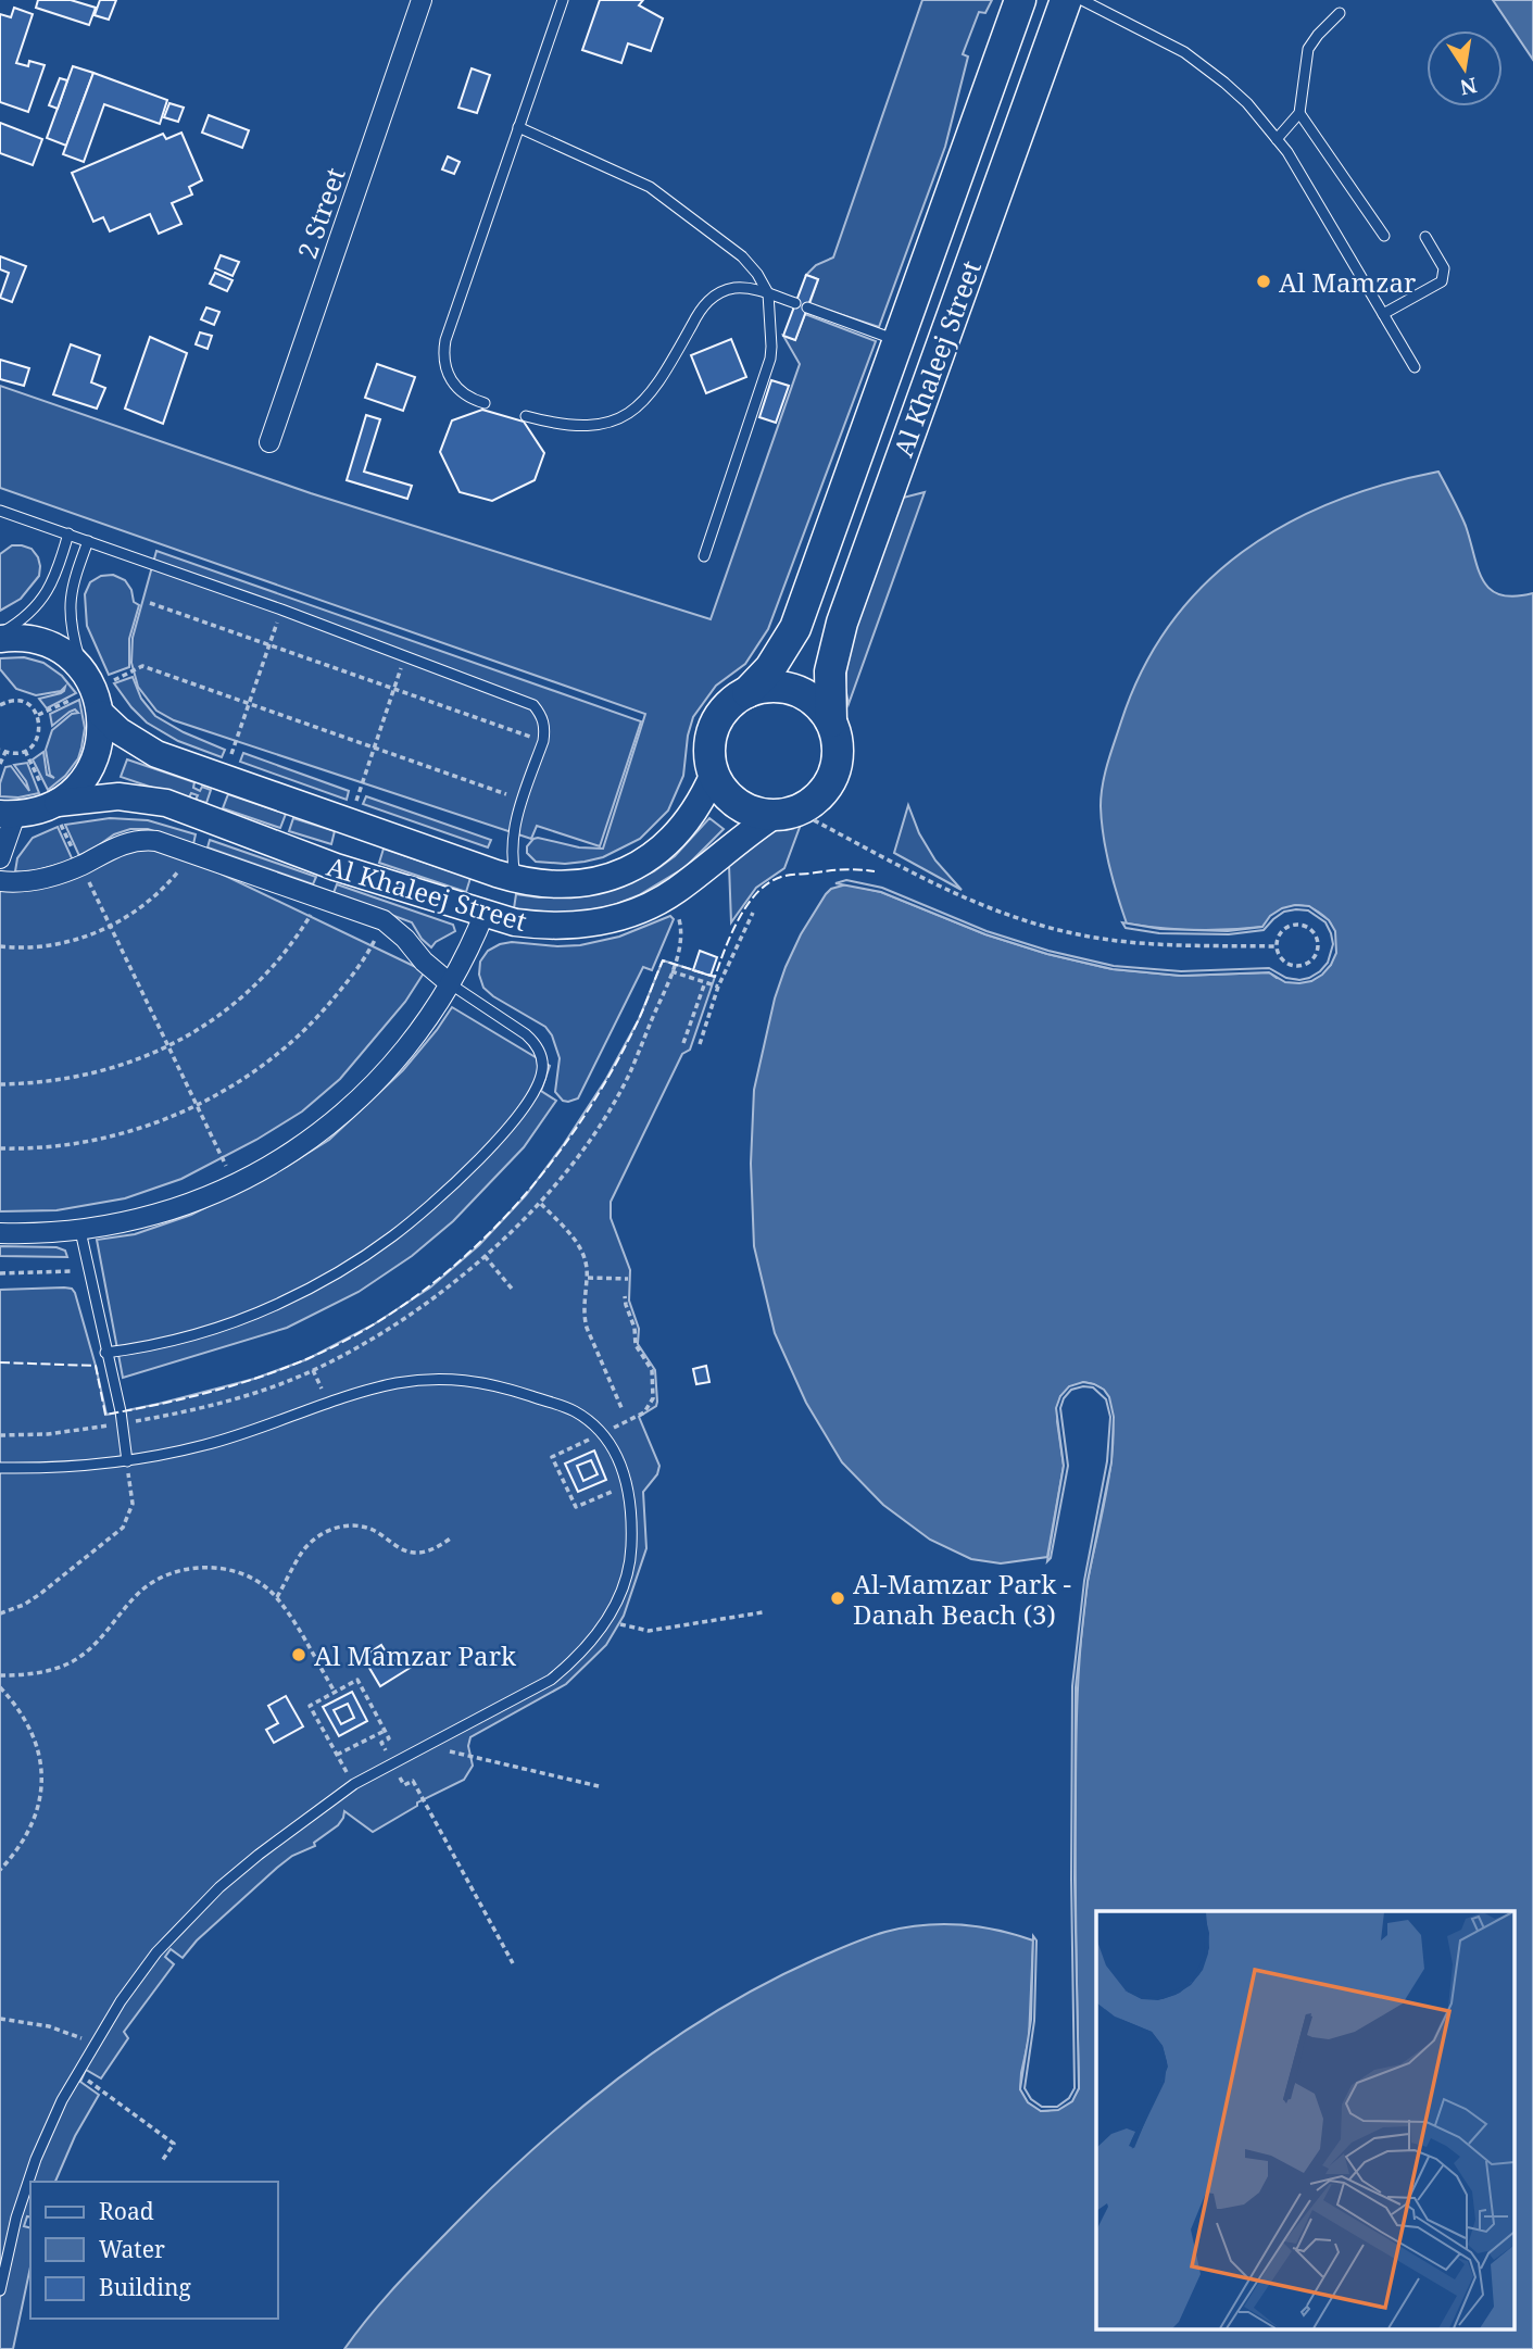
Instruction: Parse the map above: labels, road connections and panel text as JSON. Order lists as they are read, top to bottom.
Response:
{
  "streets": {
    "main road": ["Al Khaleej Street"],
    "street": ["2 Street"]
  },
  "places": ["Al Mamzar", "Al-Mamzar Park - Danah Beach (3)", "Al Mamzar Park"],
  "legend": ["Road", "Water", "Building"],
  "north": "bottom"
}
